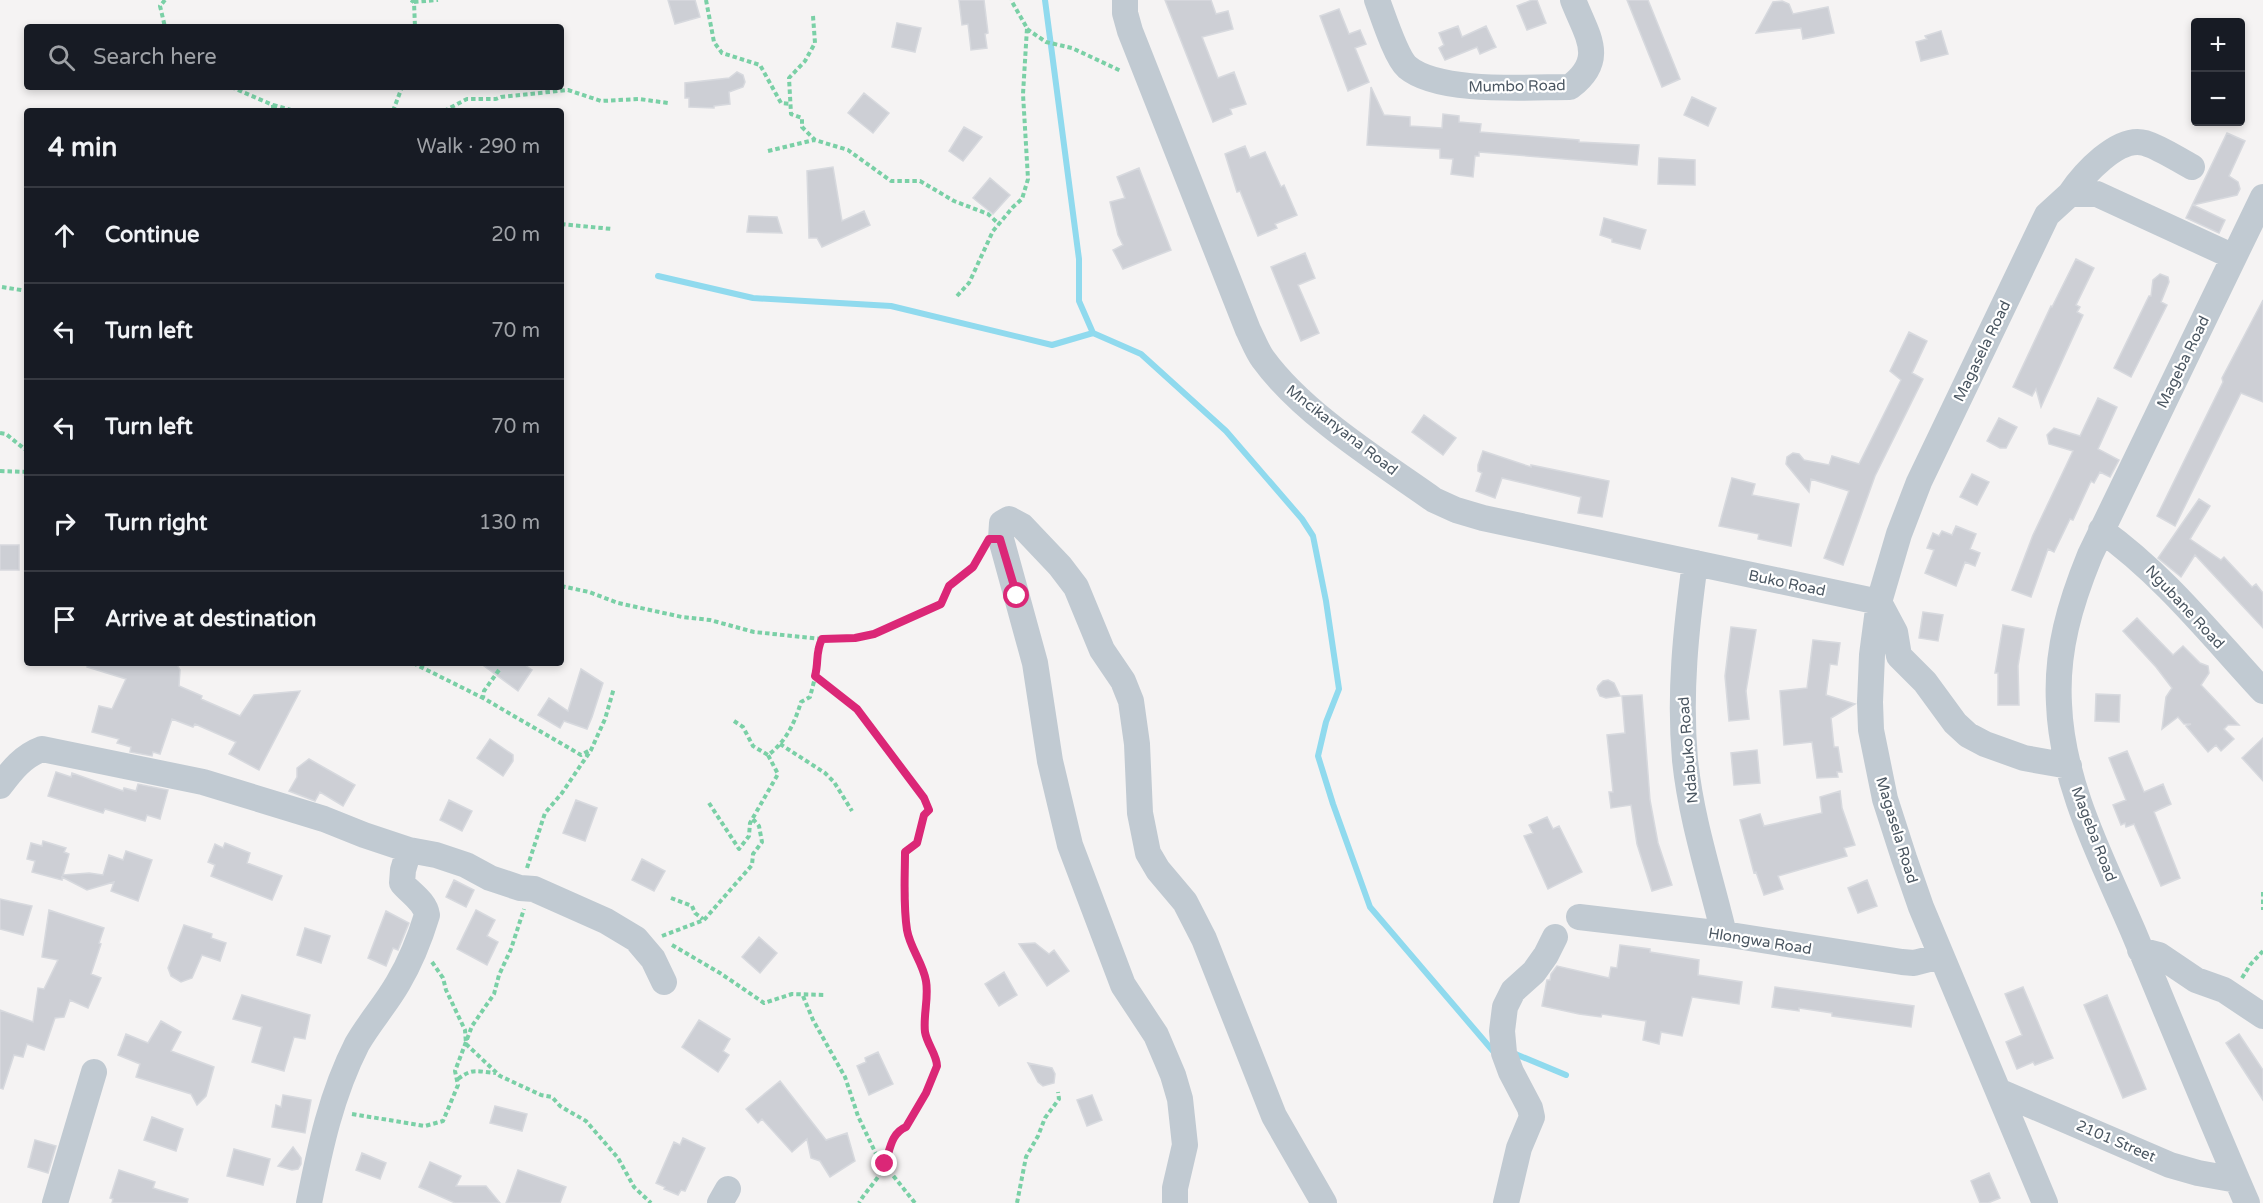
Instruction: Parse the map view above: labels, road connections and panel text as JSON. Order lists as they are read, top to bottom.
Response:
{
  "streets": {
    "street": [
      "Mumbo Road",
      "Magasela Road",
      "Mageba Road",
      "Mncikanyana Road",
      "Buko Road",
      "Ngubane Road",
      "Ndabuko Road",
      "Hlongwa Road",
      "2101 Street"
    ]
  },
  "crossings": [
    ["Magasela Road", "Buko Road"],
    ["Magasela Road", "Hlongwa Road"],
    ["Magasela Road", "2101 Street"],
    ["Mageba Road", "Ngubane Road"],
    ["Mageba Road", "2101 Street"],
    ["Mncikanyana Road", "Buko Road"],
    ["Mncikanyana Road", "Ndabuko Road"],
    ["Buko Road", "Ndabuko Road"],
    ["Ndabuko Road", "Hlongwa Road"]
  ],
  "page": {
    "map_buttons": ["+", "−"],
    "search": "Search here",
    "heading": ["4 min", "Walk · 290 m"],
    "list": [
      ["Continue", "20 m"],
      ["Turn left", "70 m"],
      ["Turn left", "70 m"],
      ["Turn right", "130 m"],
      "Arrive at destination"
    ]
  }
}
